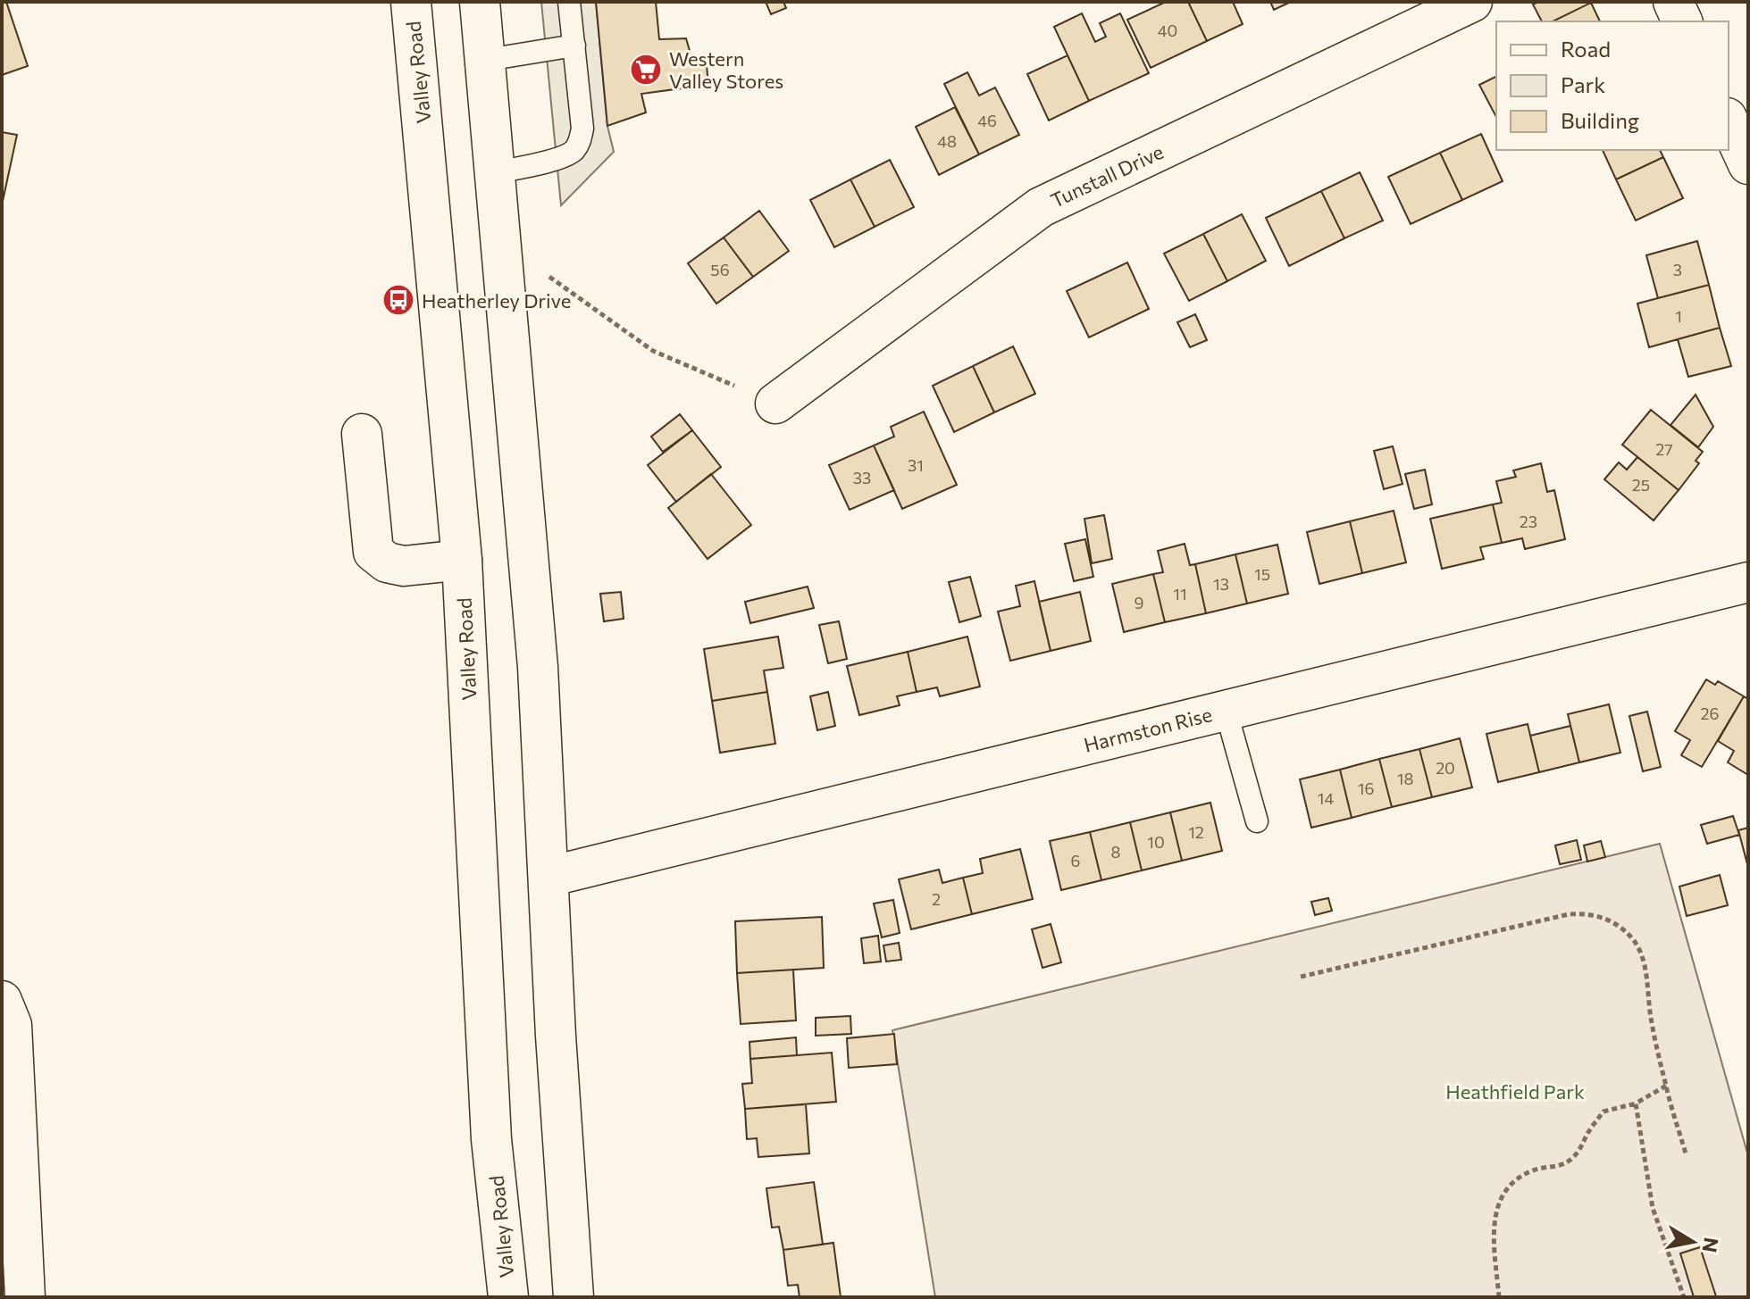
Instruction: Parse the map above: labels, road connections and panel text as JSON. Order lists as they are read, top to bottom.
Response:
{
  "streets": {
    "main road": ["Valley Road", "Tunstall Drive", "Harmston Rise"]
  },
  "parks": ["Heathfield Park"],
  "places": {
    "supermarket": ["Western Valley Stores"],
    "bus stop": ["Heatherley Drive"]
  },
  "house_numbers": [
    "40",
    "46",
    "48",
    "56",
    "3",
    "1",
    "27",
    "31",
    "33",
    "25",
    "23",
    "15",
    "13",
    "11",
    "9",
    "26",
    "20",
    "18",
    "16",
    "14",
    "12",
    "10",
    "8",
    "6",
    "2"
  ],
  "legend": ["Road", "Park", "Building"],
  "north": "right"
}
